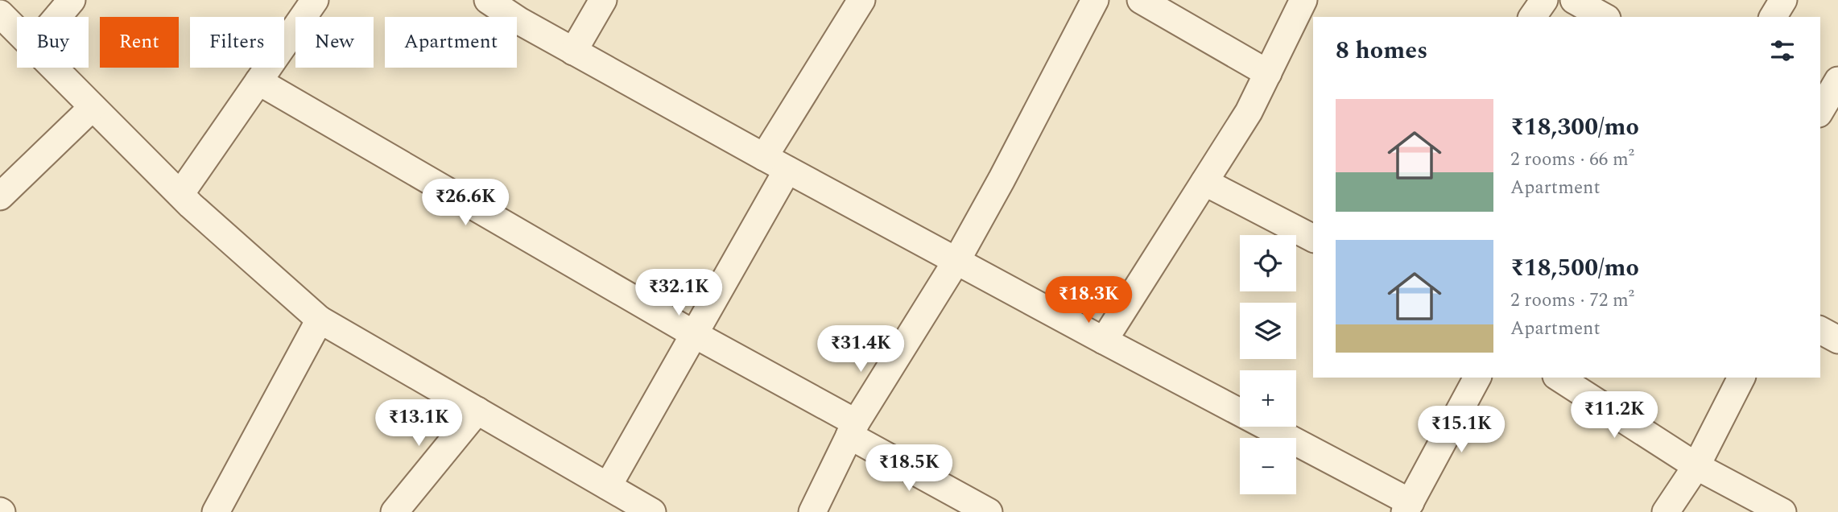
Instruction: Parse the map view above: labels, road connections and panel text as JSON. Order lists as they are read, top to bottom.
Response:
{
  "page": {
    "chip": [
      "Buy",
      "Rent",
      "Filters",
      "New",
      "Apartment"
    ],
    "heading": "8 homes",
    "list": [
      {
        "name": "₹18,300/mo",
        "note": "2 rooms · 66 m² · Apartment"
      },
      {
        "name": "₹18,500/mo",
        "note": "2 rooms · 72 m² · Apartment"
      }
    ],
    "price": [
      "₹26.6K",
      "₹32.1K",
      "₹18.3K",
      "₹31.4K",
      "₹11.2K",
      "₹13.1K",
      "₹15.1K",
      "₹18.5K"
    ],
    "map_buttons": ["+", "−"]
  }
}
